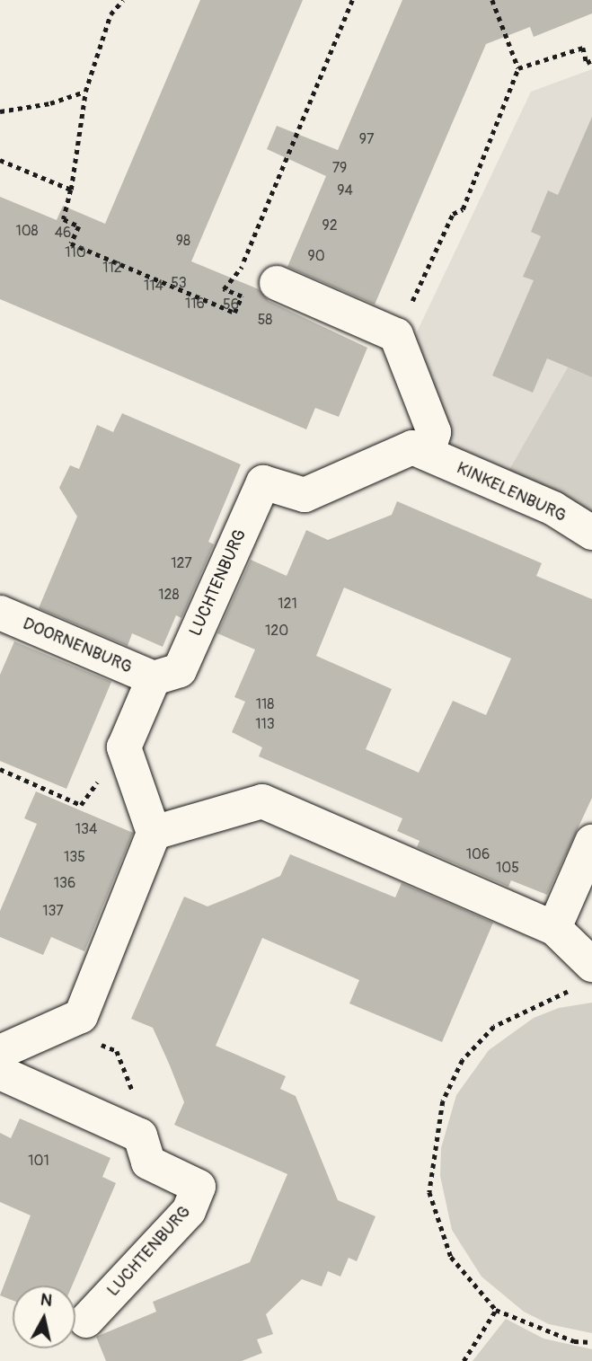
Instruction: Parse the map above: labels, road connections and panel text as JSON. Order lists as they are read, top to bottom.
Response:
{
  "streets": {
    "street": ["KINKELENBURG", "LUCHTENBURG", "DOORNENBURG"]
  },
  "crossings": [
    ["KINKELENBURG", "LUCHTENBURG"],
    ["LUCHTENBURG", "DOORNENBURG"]
  ],
  "house_numbers": [
    "97",
    "79",
    "94",
    "92",
    "108",
    "46",
    "98",
    "110",
    "90",
    "112",
    "53",
    "114",
    "116",
    "56",
    "58",
    "127",
    "128",
    "121",
    "120",
    "118",
    "113",
    "134",
    "106",
    "135",
    "105",
    "136",
    "137",
    "101"
  ],
  "north": "top"
}
